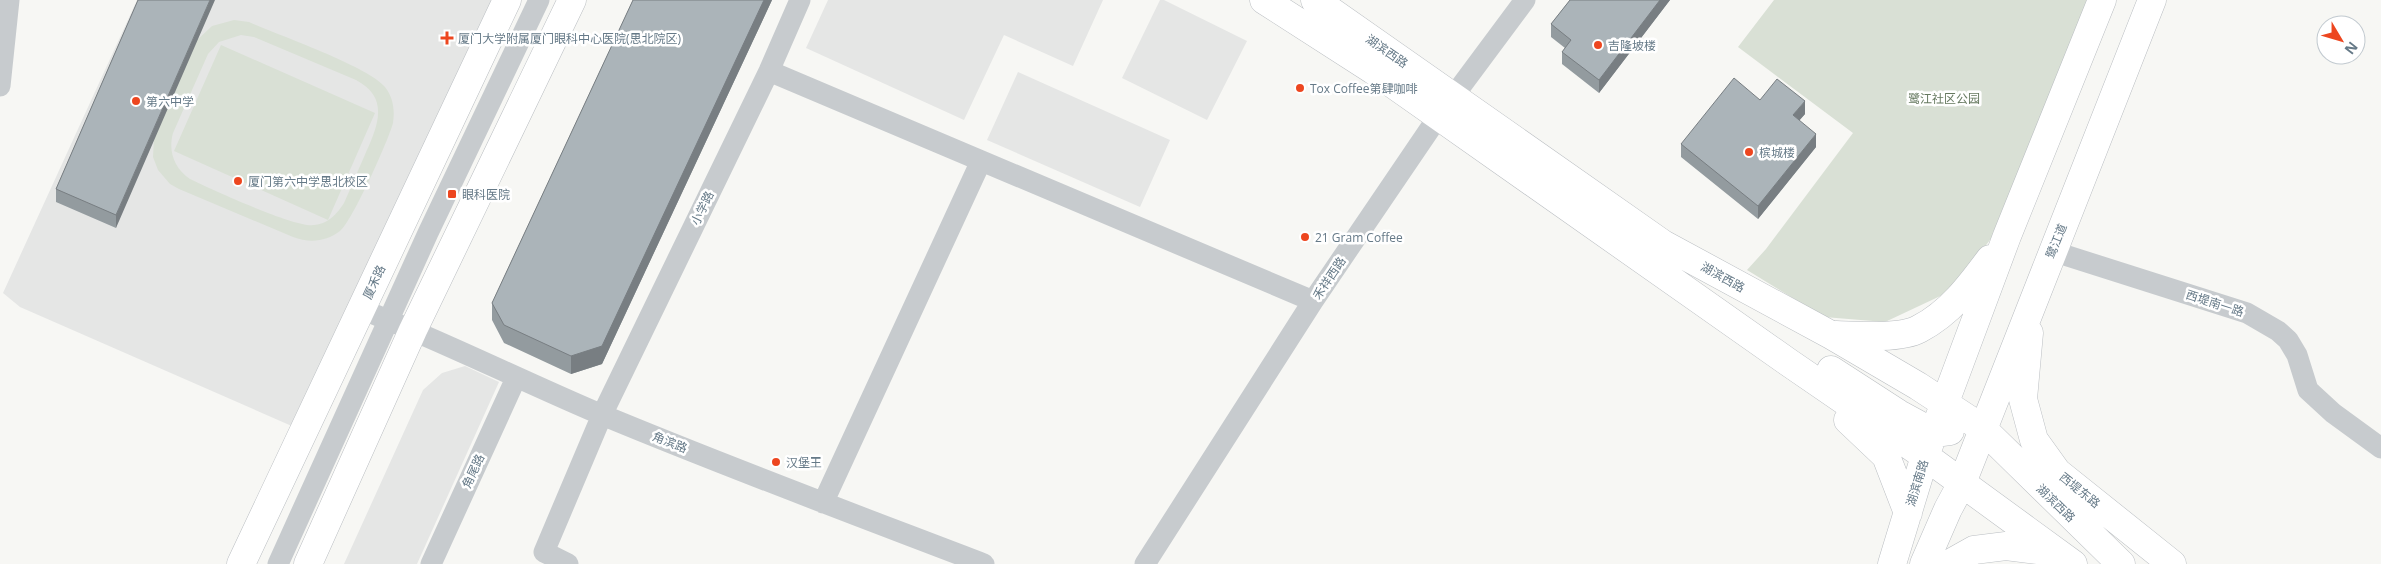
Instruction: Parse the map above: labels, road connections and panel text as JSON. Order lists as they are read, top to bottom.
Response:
{
  "streets": {
    "main road": [
      "湖滨西路",
      "鹭江道",
      "厦禾路",
      "湖滨南路",
      "西堤东路"
    ],
    "street": [
      "小学路",
      "禾祥西路",
      "西堤南一路",
      "角滨路",
      "角尾路"
    ]
  },
  "crossings": [
    ["湖滨西路", "鹭江道"],
    ["湖滨西路", "禾祥西路"],
    ["湖滨西路", "湖滨南路"],
    ["小学路", "角滨路"],
    ["鹭江道", "西堤南一路"],
    ["鹭江道", "西堤东路"],
    ["厦禾路", "角滨路"],
    ["角滨路", "角尾路"]
  ],
  "parks": ["鹭江社区公园"],
  "places": {
    "health": ["厦门大学附属厦门眼科中心医院(思北院区)"],
    "other": [
      "吉隆坡楼",
      "Tox Coffee第肆咖啡",
      "第六中学",
      "槟城楼",
      "厦门第六中学思北校区",
      "21 Gram Coffee",
      "汉堡王"
    ],
    "transit": ["眼科医院"]
  },
  "north": "bottom right"
}
